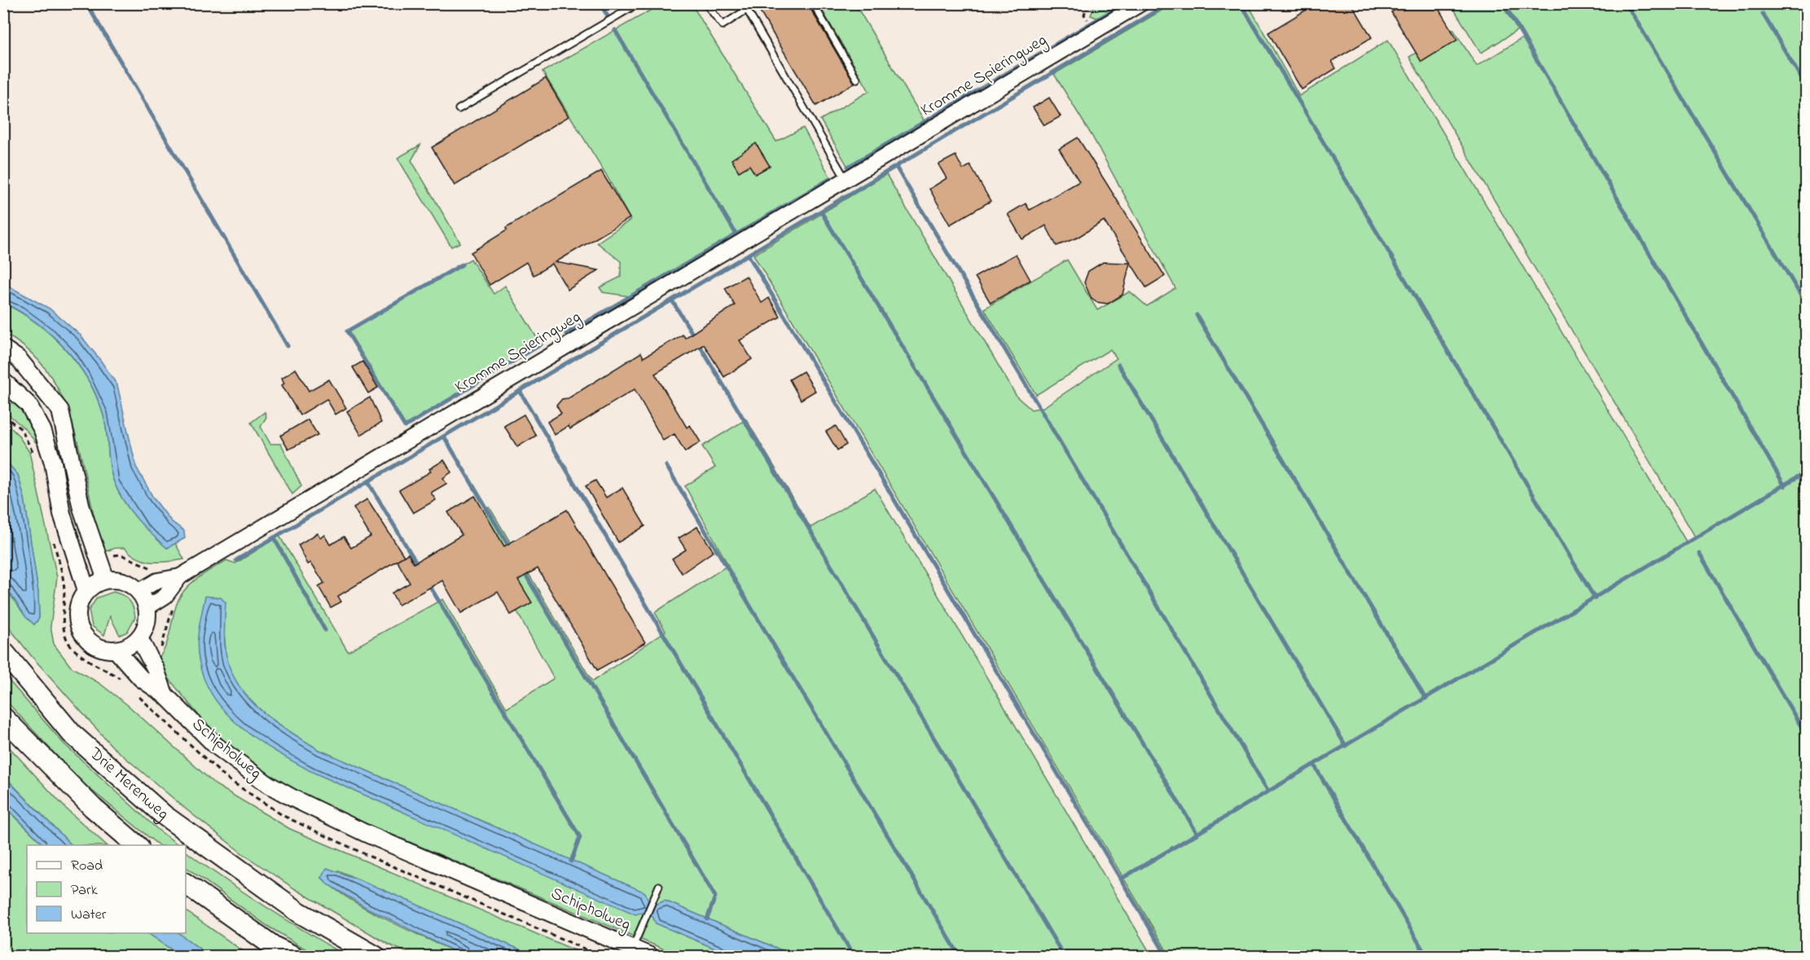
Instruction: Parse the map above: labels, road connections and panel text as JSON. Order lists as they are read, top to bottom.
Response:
{
  "streets": {
    "highway": ["Drie Merenweg"],
    "main road": ["Schipholweg"],
    "street": ["Kromme Spieringweg"]
  },
  "crossings": [
    ["Kromme Spieringweg", "Schipholweg"]
  ],
  "legend": ["Road", "Park", "Water"]
}
